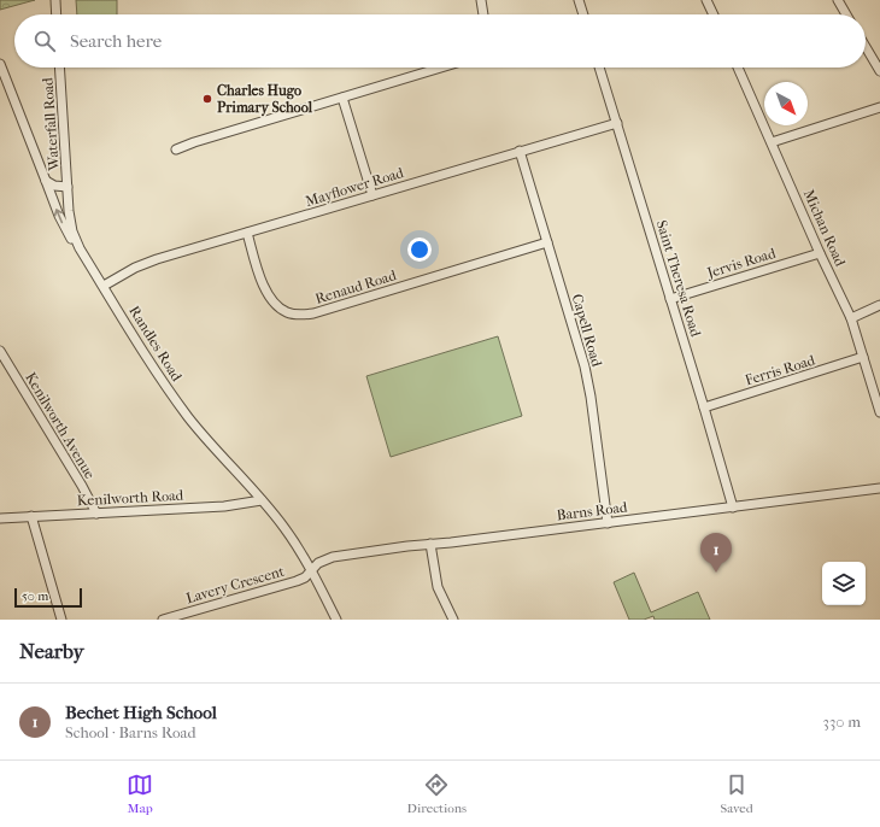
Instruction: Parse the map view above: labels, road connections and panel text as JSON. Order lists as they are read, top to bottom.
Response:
{
  "streets": {
    "street": [
      "Waterfall Road",
      "Mayflower Road",
      "Michan Road",
      "Jervis Road",
      "Saint Theresa Road",
      "Renaud Road",
      "Capell Road",
      "Randles Road",
      "Ferris Road",
      "Kenilworth Avenue",
      "Kenilworth Road",
      "Barns Road",
      "Lavery Crescent"
    ]
  },
  "crossings": [
    ["Waterfall Road", "Randles Road"],
    ["Mayflower Road", "Saint Theresa Road"],
    ["Mayflower Road", "Renaud Road"],
    ["Mayflower Road", "Capell Road"],
    ["Mayflower Road", "Randles Road"],
    ["Michan Road", "Jervis Road"],
    ["Michan Road", "Ferris Road"],
    ["Jervis Road", "Saint Theresa Road"],
    ["Saint Theresa Road", "Ferris Road"],
    ["Saint Theresa Road", "Barns Road"],
    ["Renaud Road", "Capell Road"],
    ["Capell Road", "Barns Road"],
    ["Randles Road", "Kenilworth Road"],
    ["Randles Road", "Barns Road"],
    ["Randles Road", "Lavery Crescent"],
    ["Kenilworth Avenue", "Kenilworth Road"],
    ["Barns Road", "Lavery Crescent"]
  ],
  "places": ["Charles Hugo Primary School"],
  "scale_bar": "50 m",
  "north": "bottom right",
  "page": {
    "search": "Search here",
    "pins": "1",
    "scale": "50 m",
    "heading": "Nearby",
    "list": [
      {
        "mark": "1",
        "name": "Bechet High School",
        "note": "School · Barns Road",
        "value": "330 m"
      }
    ],
    "nav": ["Map", "Directions", "Saved"]
  }
}
